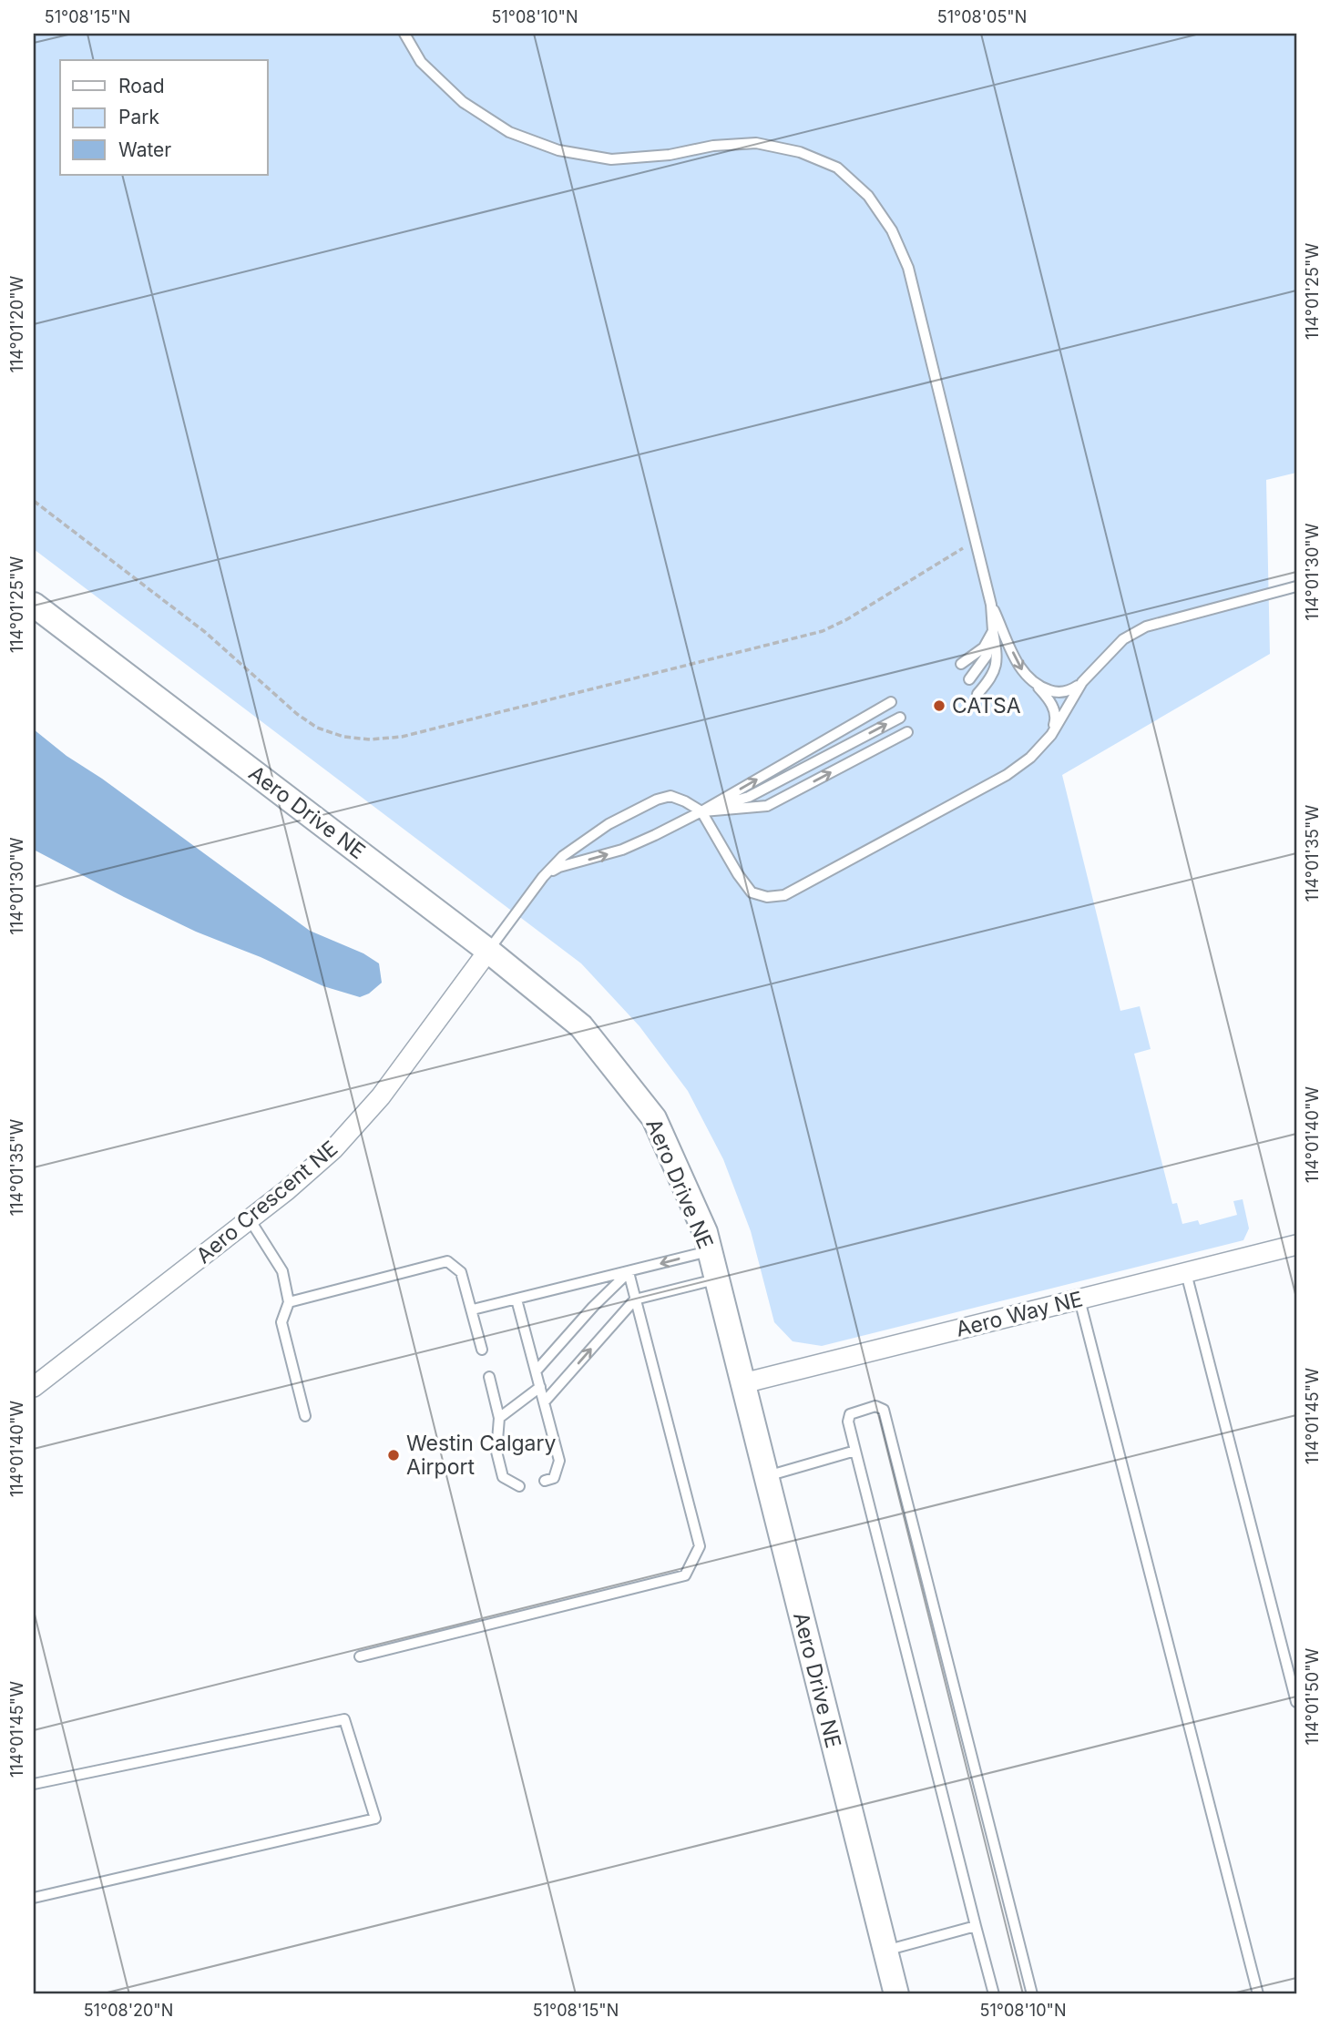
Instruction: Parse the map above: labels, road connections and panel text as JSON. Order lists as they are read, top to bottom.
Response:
{
  "streets": {
    "street": ["Aero Drive NE", "Aero Crescent NE", "Aero Way NE"]
  },
  "crossings": [
    ["Aero Drive NE", "Aero Crescent NE"],
    ["Aero Drive NE", "Aero Way NE"]
  ],
  "places": ["CATSA", "Westin Calgary Airport"],
  "legend": ["Road", "Park", "Water"],
  "coordinates": [
    "51°08'15\"N",
    "51°08'10\"N",
    "51°08'05\"N",
    "114°01'25\"W",
    "114°01'20\"W",
    "114°01'30\"W",
    "114°01'35\"W",
    "114°01'40\"W",
    "114°01'45\"W",
    "114°01'50\"W",
    "51°08'20\"N"
  ]
}
